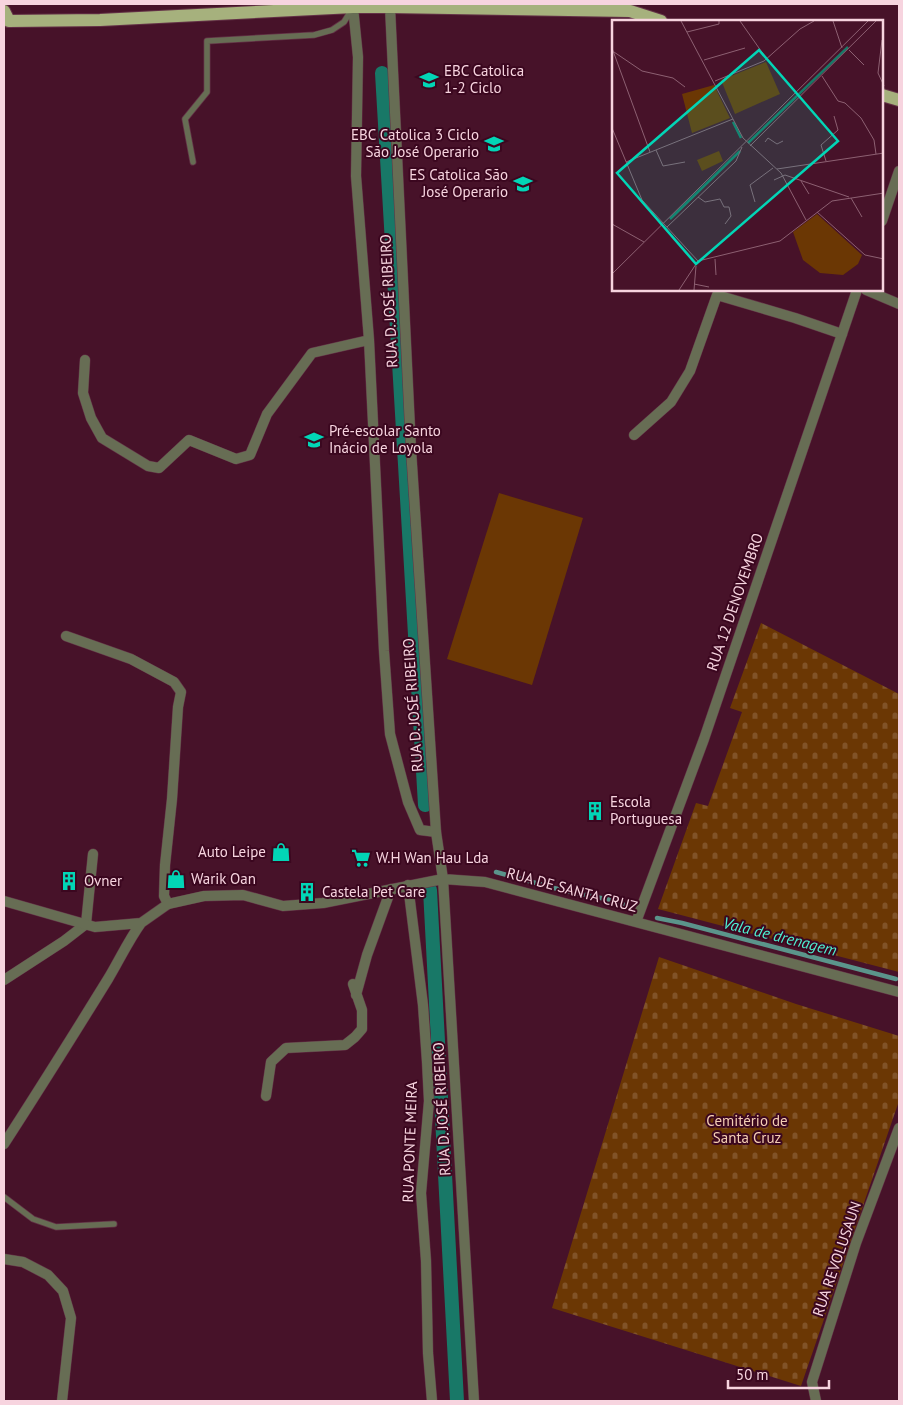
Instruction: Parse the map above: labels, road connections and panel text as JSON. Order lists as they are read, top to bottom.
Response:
{
  "streets": {
    "street": [
      "RUA D. JOSÉ RIBEIRO",
      "RUA 12 DENOVEMBRO",
      "RUA DE SANTA CRUZ",
      "RUA PONTE MEIRA",
      "RUA REVOLUSAUN"
    ]
  },
  "crossings": [
    ["RUA D. JOSÉ RIBEIRO", "RUA DE SANTA CRUZ"],
    ["RUA 12 DENOVEMBRO", "RUA DE SANTA CRUZ"],
    ["RUA DE SANTA CRUZ", "RUA PONTE MEIRA"]
  ],
  "water": ["Vala de drenagem"],
  "parks": ["Cemitério de Santa Cruz"],
  "places": {
    "school or university": [
      "EBC Catolica 1-2 Ciclo",
      "EBC Catolica 3 Ciclo São José Operario",
      "ES Catolica São José Operario",
      "Pré-escolar Santo Inácio de Loyola"
    ],
    "building": ["Escola Portuguesa", "Ovner", "Castela Pet Care"],
    "shop": ["Auto Leipe", "Warik Oan"],
    "supermarket": ["W.H Wan Hau Lda"]
  },
  "scale_bar": "50 m"
}
